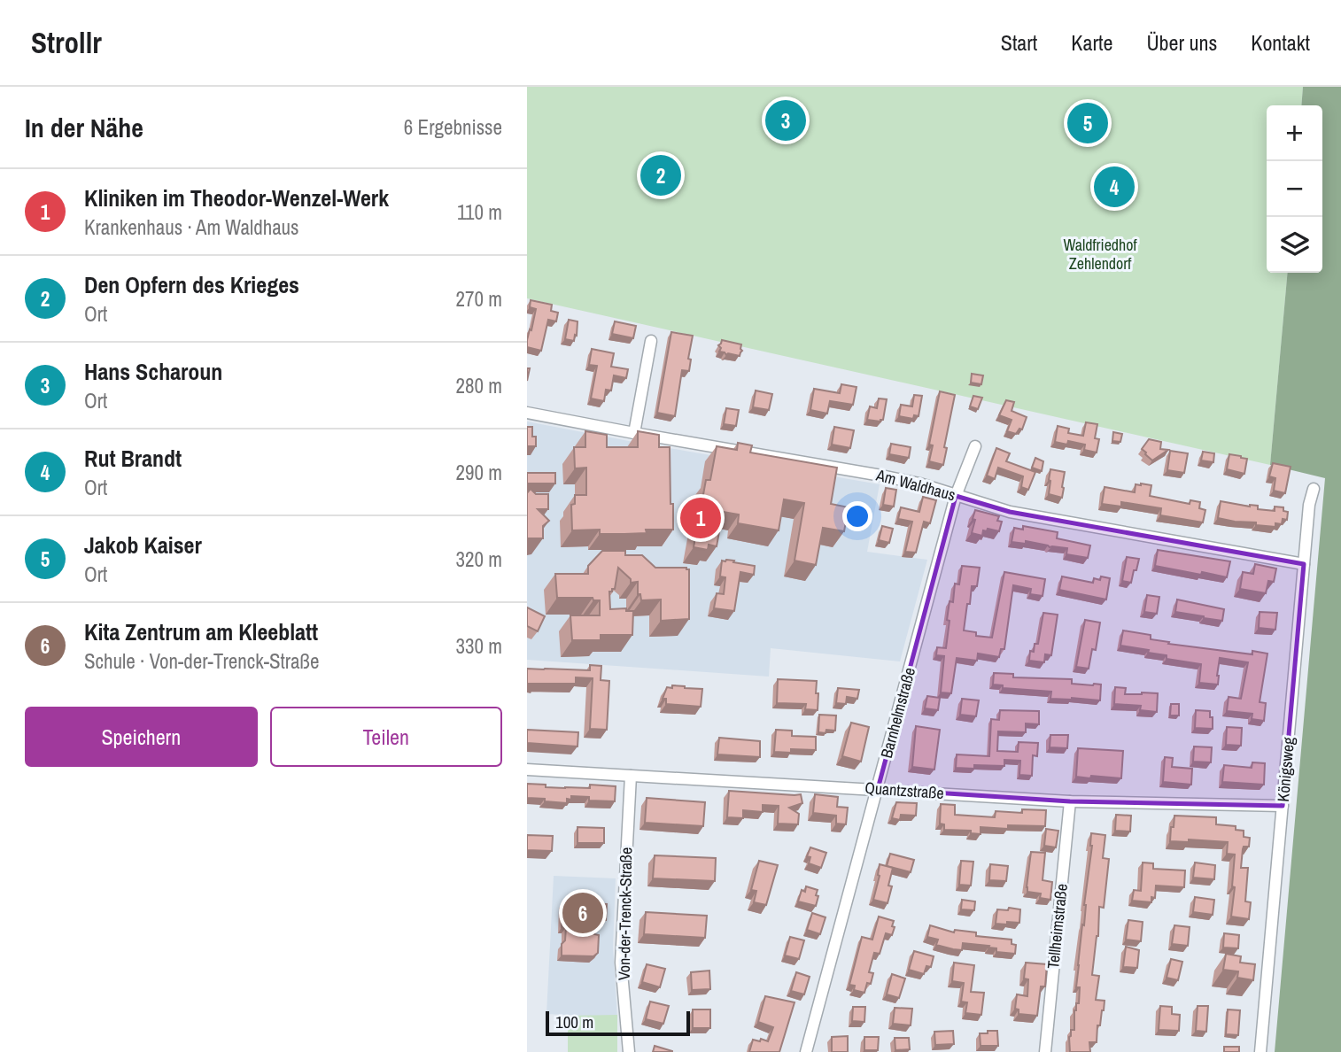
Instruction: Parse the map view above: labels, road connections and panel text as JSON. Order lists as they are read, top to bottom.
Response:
{
  "streets": {
    "street": [
      "Am Waldhaus",
      "Barnhelmstraße",
      "Königsweg",
      "Quantzstraße",
      "Von-der-Trenck-Straße",
      "Tellheimstraße"
    ]
  },
  "crossings": [
    ["Am Waldhaus", "Barnhelmstraße"],
    ["Am Waldhaus", "Königsweg"],
    ["Barnhelmstraße", "Quantzstraße"],
    ["Königsweg", "Quantzstraße"],
    ["Quantzstraße", "Von-der-Trenck-Straße"],
    ["Quantzstraße", "Tellheimstraße"]
  ],
  "parks": ["Waldfriedhof Zehlendorf"],
  "scale_bar": "100 m",
  "page": {
    "header": "Strollr",
    "nav": [
      "Start",
      "Karte",
      "Über uns",
      "Kontakt"
    ],
    "heading": ["In der Nähe", "6 Ergebnisse"],
    "pins": [
      "3",
      "5",
      "2",
      "4",
      "1",
      "6"
    ],
    "map_buttons": ["+", "−"],
    "list": [
      {
        "mark": "1",
        "name": "Kliniken im Theodor-Wenzel-Werk",
        "note": "Krankenhaus · Am Waldhaus",
        "value": "110 m"
      },
      {
        "mark": "2",
        "name": "Den Opfern des Krieges",
        "note": "Ort",
        "value": "270 m"
      },
      {
        "mark": "3",
        "name": "Hans Scharoun",
        "note": "Ort",
        "value": "280 m"
      },
      {
        "mark": "4",
        "name": "Rut Brandt",
        "note": "Ort",
        "value": "290 m"
      },
      {
        "mark": "5",
        "name": "Jakob Kaiser",
        "note": "Ort",
        "value": "320 m"
      },
      {
        "mark": "6",
        "name": "Kita Zentrum am Kleeblatt",
        "note": "Schule · Von-der-Trenck-Straße",
        "value": "330 m"
      }
    ],
    "buttons": ["Speichern", "Teilen"],
    "scale": "100 m"
  }
}
